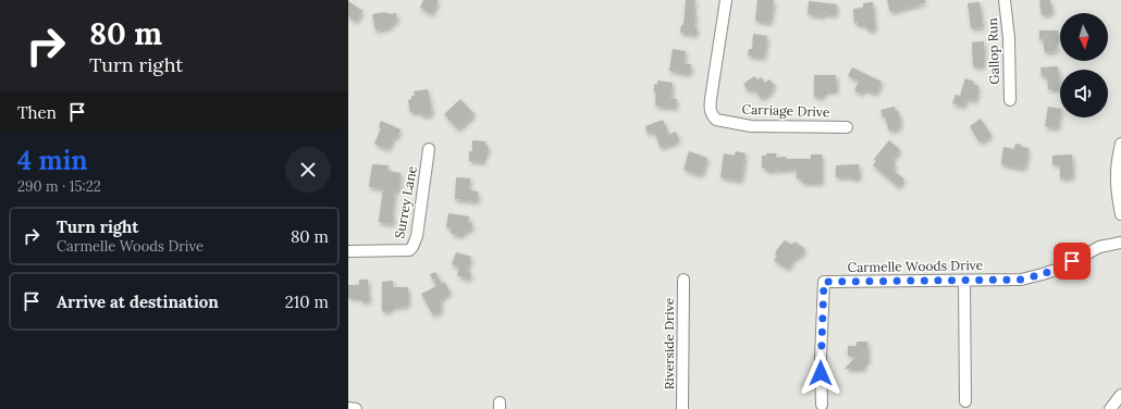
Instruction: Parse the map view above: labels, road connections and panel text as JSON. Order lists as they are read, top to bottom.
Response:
{
  "streets": {
    "street": [
      "Gallop Run",
      "Carriage Drive",
      "Surrey Lane",
      "Carmelle Woods Drive",
      "Riverside Drive"
    ]
  },
  "north": "bottom",
  "page": {
    "turn": ["80 m", "Turn right"],
    "then": "Then",
    "heading": ["4 min", "290 m · 15:22"],
    "list": [
      {
        "name": "Turn right",
        "note": "Carmelle Woods Drive",
        "value": "80 m"
      },
      {
        "name": "Arrive at destination",
        "value": "210 m"
      }
    ]
  }
}
